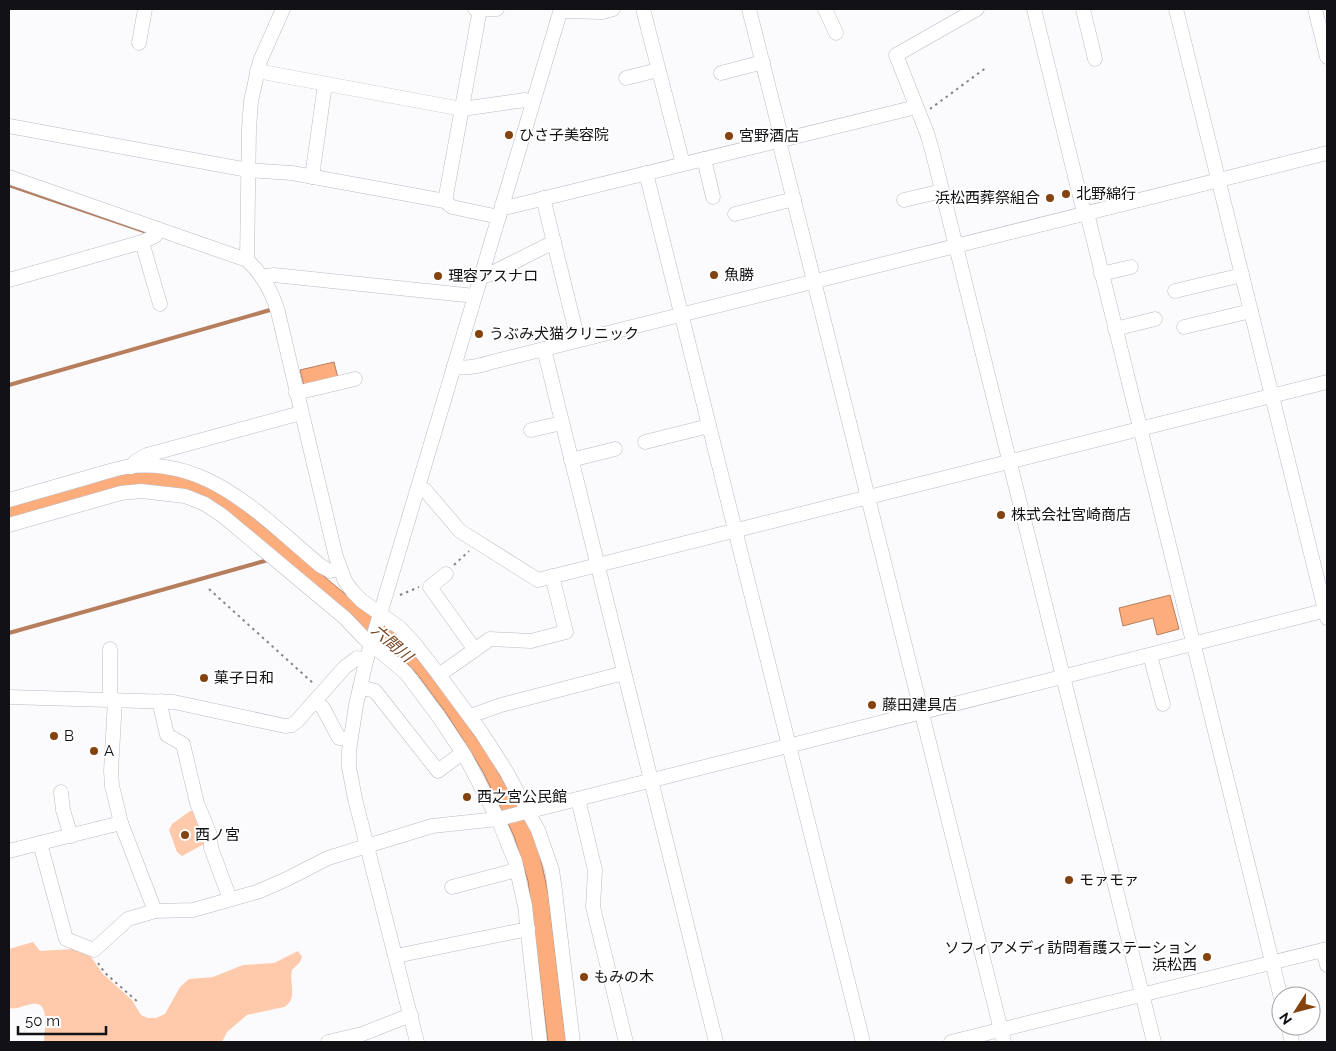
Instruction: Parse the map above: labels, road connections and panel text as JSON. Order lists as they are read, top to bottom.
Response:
{
  "water": ["六間川"],
  "places": [
    "ひさ子美容院",
    "宮野酒店",
    "北野綿行",
    "浜松西葬祭組合",
    "魚勝",
    "理容アスナロ",
    "うぶみ犬猫クリニック",
    "株式会社宮崎商店",
    "菓子日和",
    "藤田建具店",
    "B",
    "A",
    "西之宮公民館",
    "西ノ宮",
    "モァモァ",
    "ソフィアメディ訪問看護ステーション 浜松西",
    "もみの木"
  ],
  "scale_bar": "50 m",
  "north": "bottom left"
}
